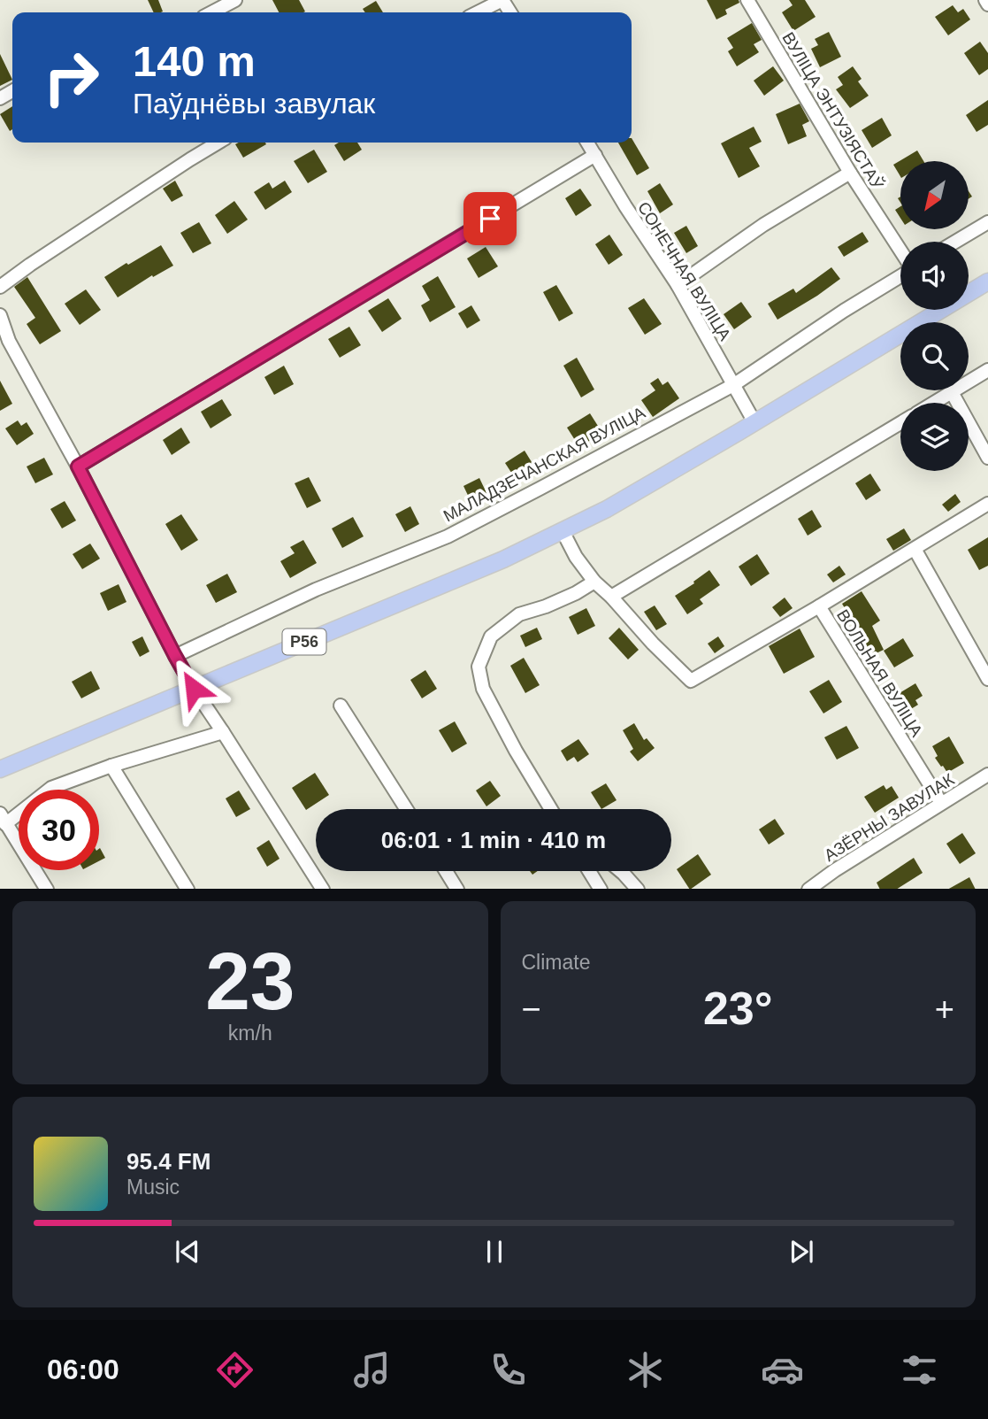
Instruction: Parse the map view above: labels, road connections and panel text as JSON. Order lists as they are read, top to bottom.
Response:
{
  "streets": {
    "main road": ["Р56"],
    "street": [
      "ВУЛІЦА ЭНТУЗІЯСТАЎ",
      "СОНЕЧНАЯ ВУЛІЦА",
      "МАЛАДЗЕЧАНСКАЯ ВУЛІЦА",
      "ВОЛЬНАЯ ВУЛІЦА",
      "АЗЁРНЫ ЗАВУЛАК"
    ]
  },
  "crossings": [
    ["СОНЕЧНАЯ ВУЛІЦА", "МАЛАДЗЕЧАНСКАЯ ВУЛІЦА"],
    ["СОНЕЧНАЯ ВУЛІЦА", "Р56"],
    ["ВОЛЬНАЯ ВУЛІЦА", "АЗЁРНЫ ЗАВУЛАК"]
  ],
  "north": "bottom left",
  "page": {
    "turn": ["140 m", "Паўднёвы завулак"],
    "limit": "30",
    "trip": "06:01 · 1 min · 410 m",
    "tile": [
      ["23", "km/h"],
      "Climate"
    ],
    "heat": ["−", "23°", "+"],
    "song": ["95.4 FM", "Music"],
    "tabs": "06:00"
  }
}
